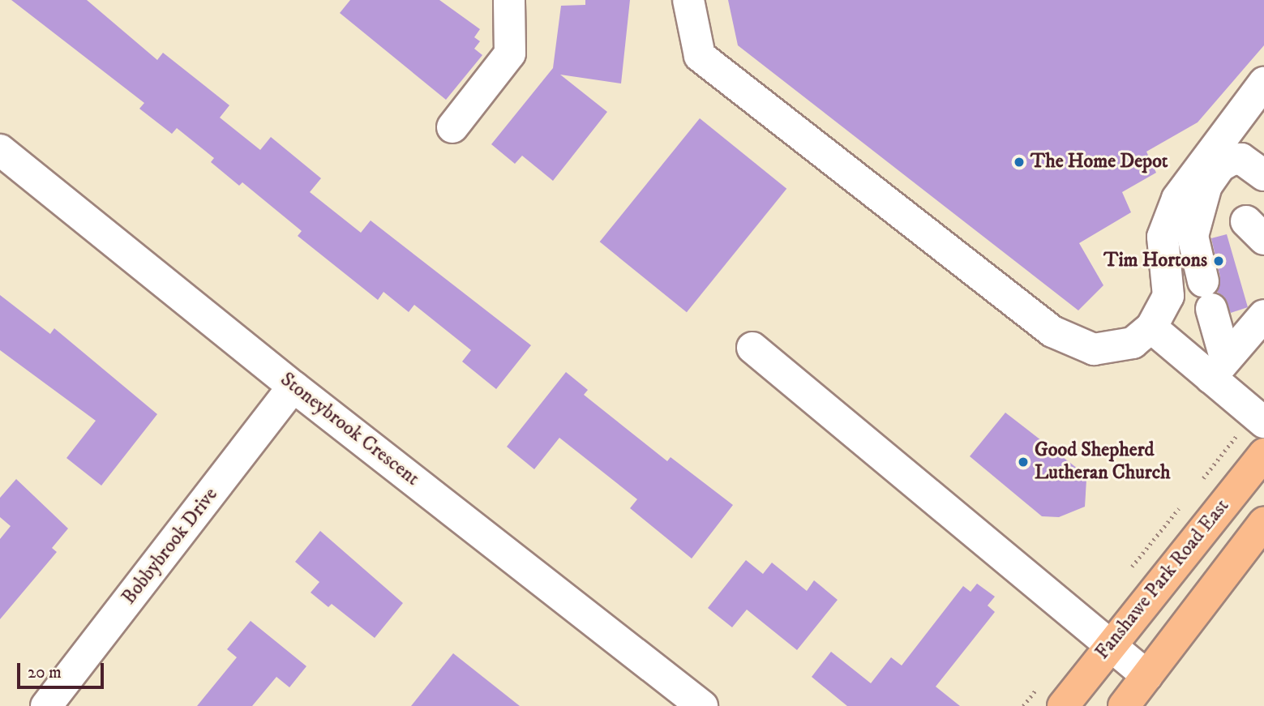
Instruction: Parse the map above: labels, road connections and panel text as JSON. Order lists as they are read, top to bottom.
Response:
{
  "streets": {
    "main road": ["Fanshawe Park Road East"],
    "street": ["Stoneybrook Crescent", "Bobbybrook Drive"]
  },
  "crossings": [
    ["Stoneybrook Crescent", "Bobbybrook Drive"]
  ],
  "places": ["The Home Depot", "Tim Hortons", "Good Shepherd Lutheran Church"],
  "scale_bar": "20 m"
}
